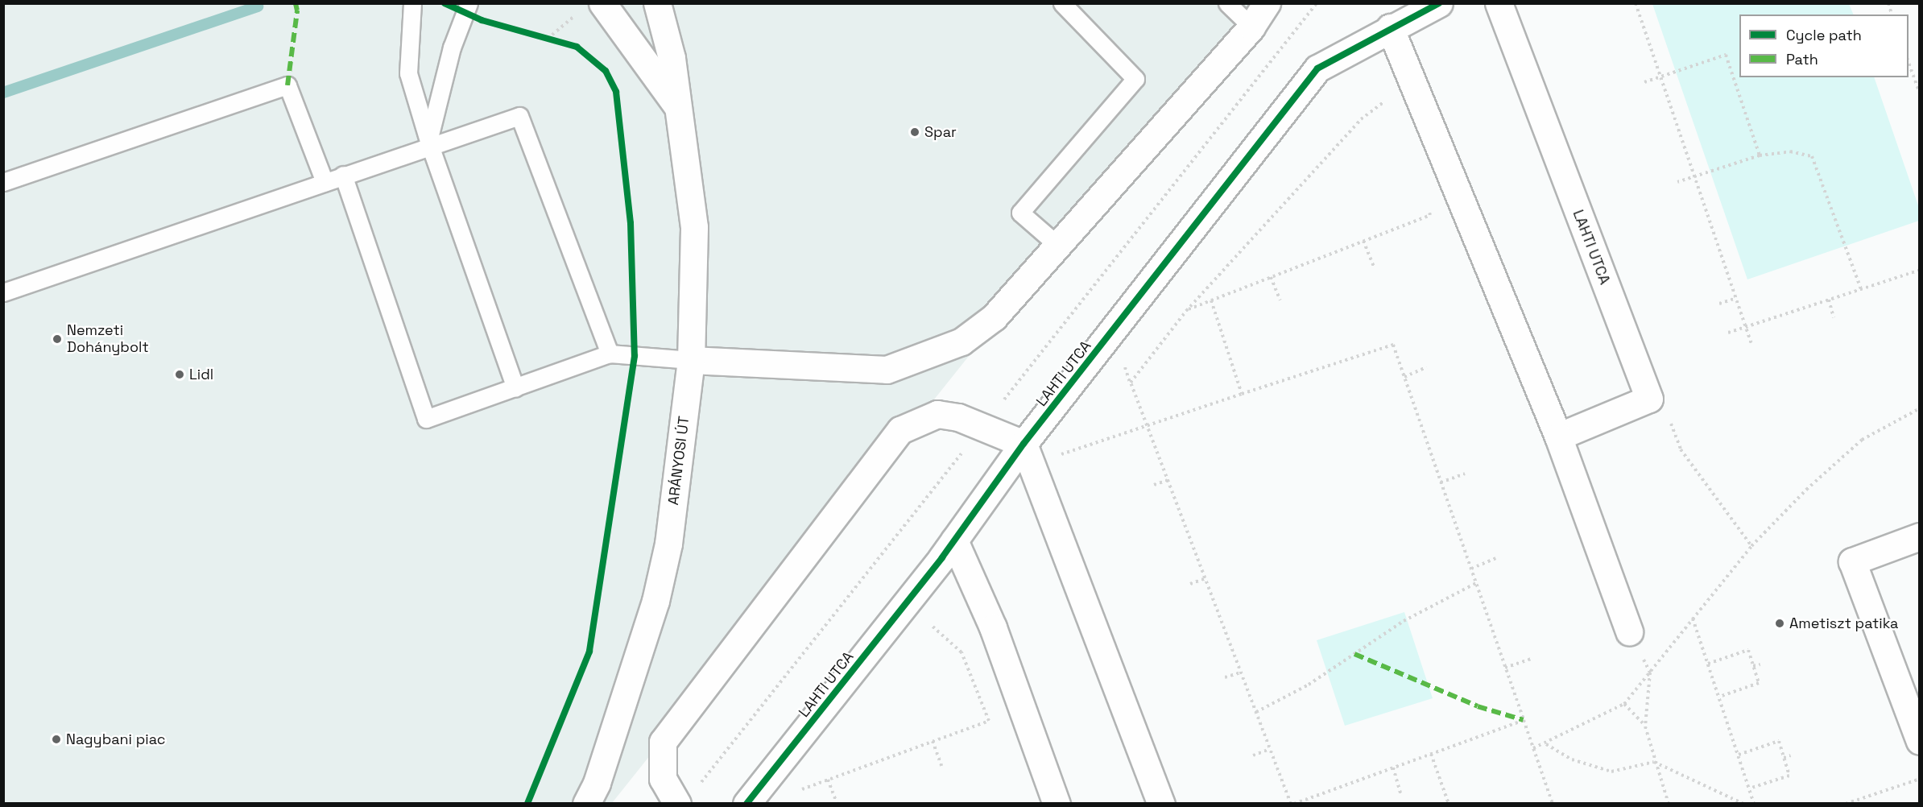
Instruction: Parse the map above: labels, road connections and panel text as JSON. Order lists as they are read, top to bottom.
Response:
{
  "streets": {
    "street": ["LAHTI UTCA", "ARÁNYOSI ÚT"]
  },
  "places": [
    "Spar",
    "Nemzeti Dohánybolt",
    "Lidl",
    "Ametiszt patika",
    "Nagybani piac"
  ],
  "legend": ["Cycle path", "Path"]
}
